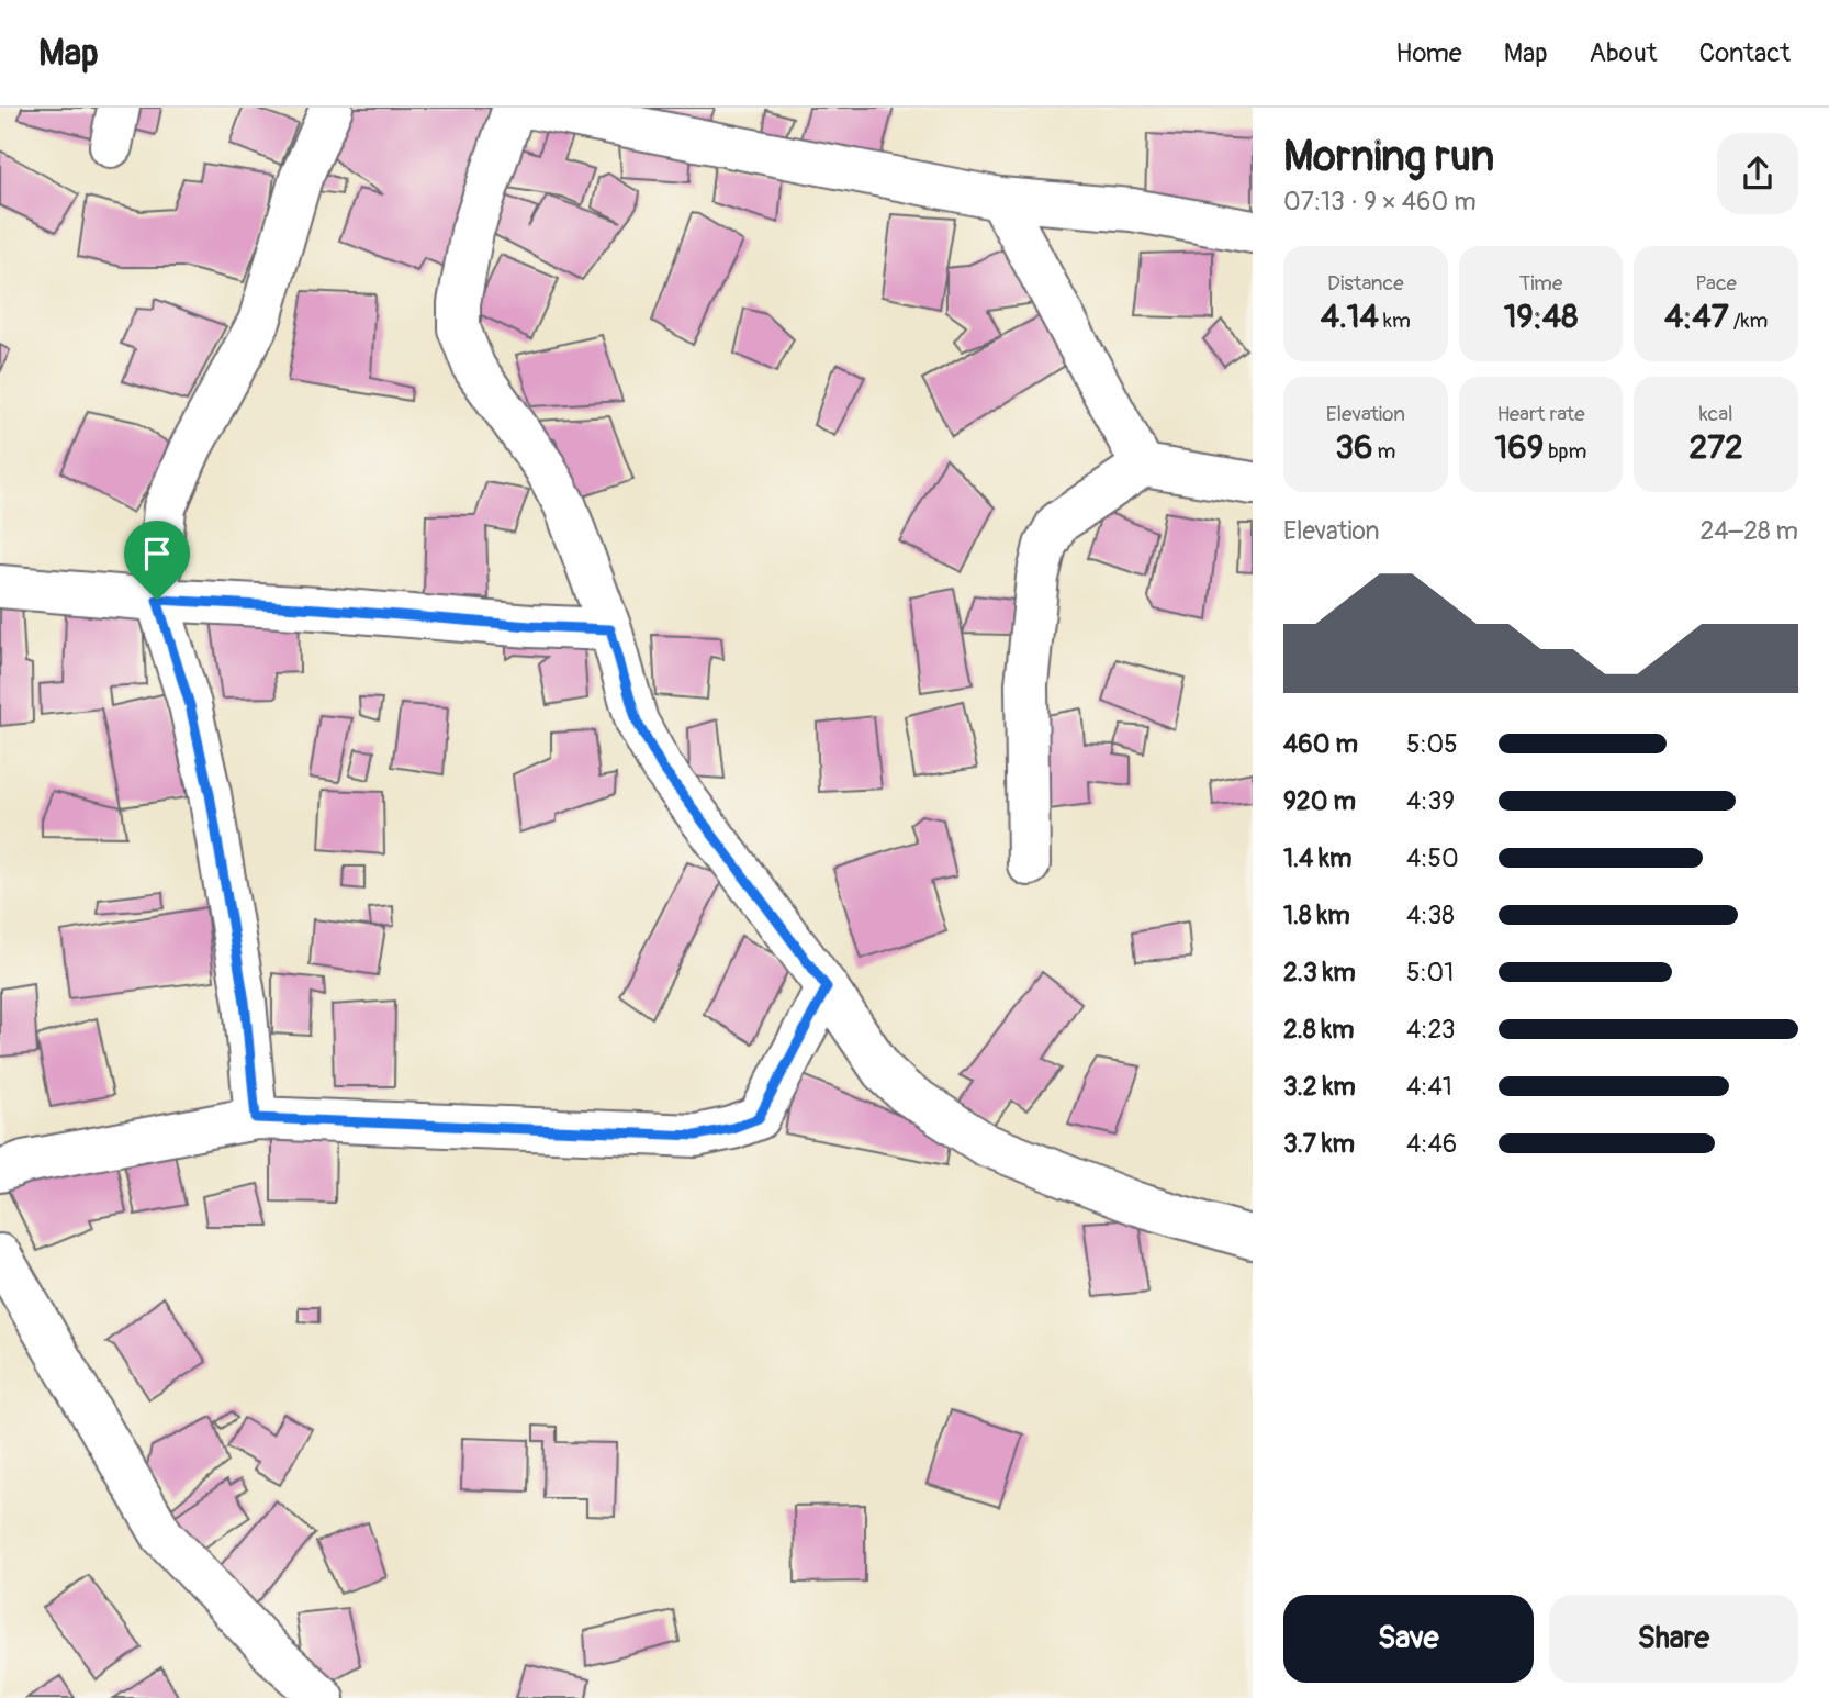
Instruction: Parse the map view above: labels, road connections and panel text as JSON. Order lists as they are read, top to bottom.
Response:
{
  "page": {
    "header": "Map",
    "nav": [
      "Home",
      "Map",
      "About",
      "Contact"
    ],
    "heading": ["Morning run", "07:13 · 9 × 460 m"],
    "stats": [
      ["Distance", "4.14 km"],
      ["Time", "19:48"],
      ["Pace", "4:47 /km"],
      ["Elevation", "36 m"],
      ["Heart rate", "169 bpm"],
      ["kcal", "272"]
    ],
    "chart": ["Elevation", "24–28 m"],
    "list": [
      {
        "name": "460 m",
        "note": "5:05"
      },
      {
        "name": "920 m",
        "note": "4:39"
      },
      {
        "name": "1.4 km",
        "note": "4:50"
      },
      {
        "name": "1.8 km",
        "note": "4:38"
      },
      {
        "name": "2.3 km",
        "note": "5:01"
      },
      {
        "name": "2.8 km",
        "note": "4:23"
      },
      {
        "name": "3.2 km",
        "note": "4:41"
      },
      {
        "name": "3.7 km",
        "note": "4:46"
      }
    ],
    "buttons": ["Save", "Share"]
  }
}
